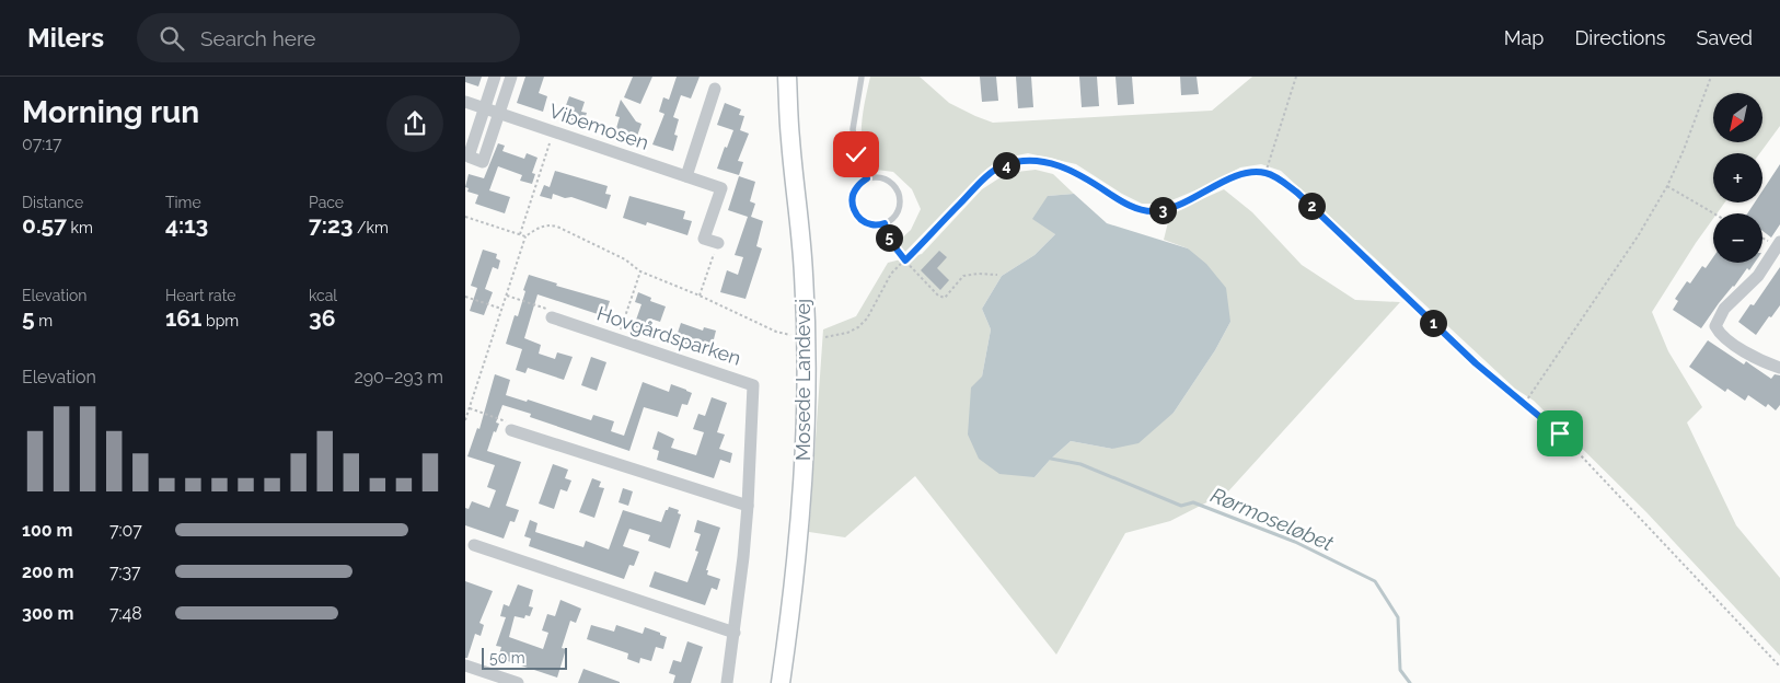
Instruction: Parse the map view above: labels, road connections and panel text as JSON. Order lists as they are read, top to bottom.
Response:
{
  "streets": {
    "main road": ["Mosede Landevej"],
    "street": ["Vibemosen", "Hovgårdsparken"]
  },
  "water": ["Rørmoseløbet"],
  "scale_bar": "50 m",
  "north": "bottom left",
  "page": {
    "header": "Milers",
    "search": "Search here",
    "nav": ["Map", "Directions", "Saved"],
    "heading": ["Morning run", "07:17"],
    "map_buttons": ["+", "−"],
    "pins": [
      "4",
      "2",
      "3",
      "5",
      "1"
    ],
    "stats": [
      ["Distance", "0.57 km"],
      ["Time", "4:13"],
      ["Pace", "7:23 /km"],
      ["Elevation", "5 m"],
      ["Heart rate", "161 bpm"],
      ["kcal", "36"]
    ],
    "chart": ["Elevation", "290–293 m"],
    "list": [
      {
        "name": "100 m",
        "note": "7:07"
      },
      {
        "name": "200 m",
        "note": "7:37"
      },
      {
        "name": "300 m",
        "note": "7:48"
      }
    ],
    "scale": "50 m"
  }
}
